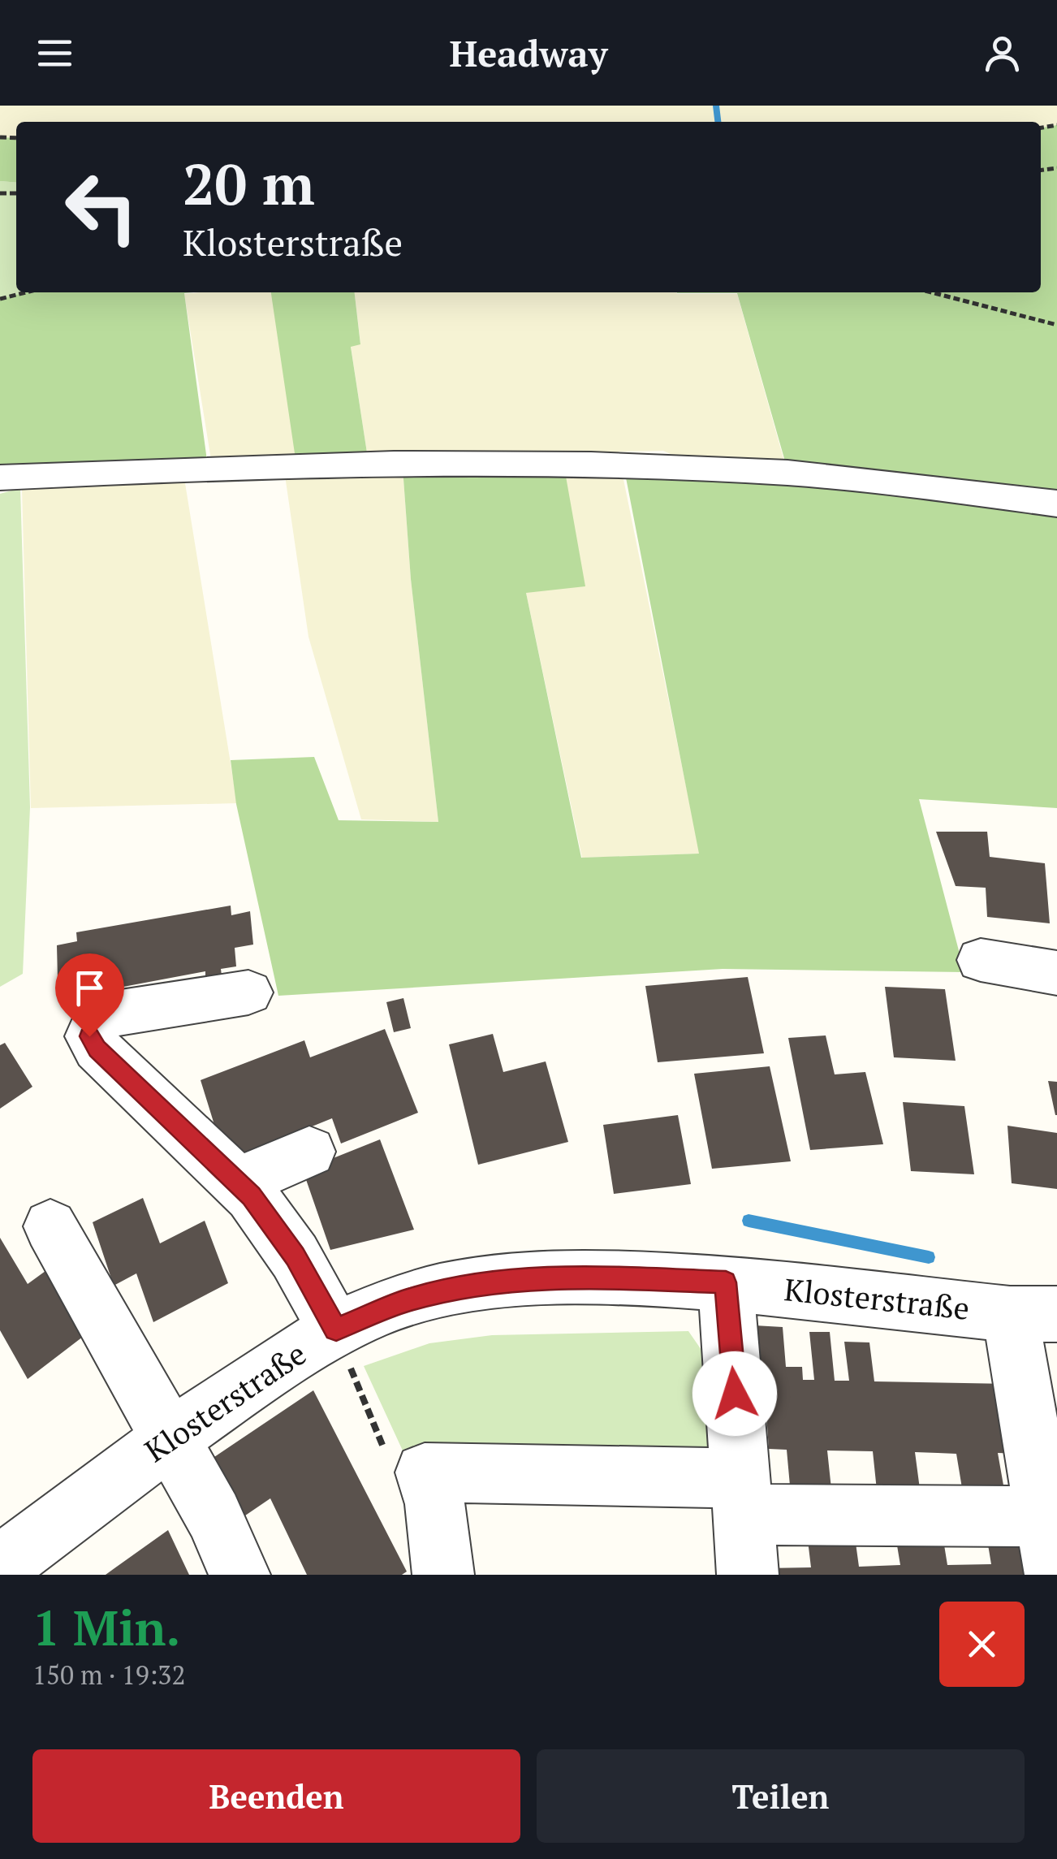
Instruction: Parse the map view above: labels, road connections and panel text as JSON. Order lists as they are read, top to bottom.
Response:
{
  "streets": {
    "street": ["Klosterstraße"]
  },
  "page": {
    "header": "Headway",
    "turn": ["20 m", "Klosterstraße"],
    "heading": ["1 Min.", "150 m · 19:32"],
    "buttons": ["Beenden", "Teilen"]
  }
}
